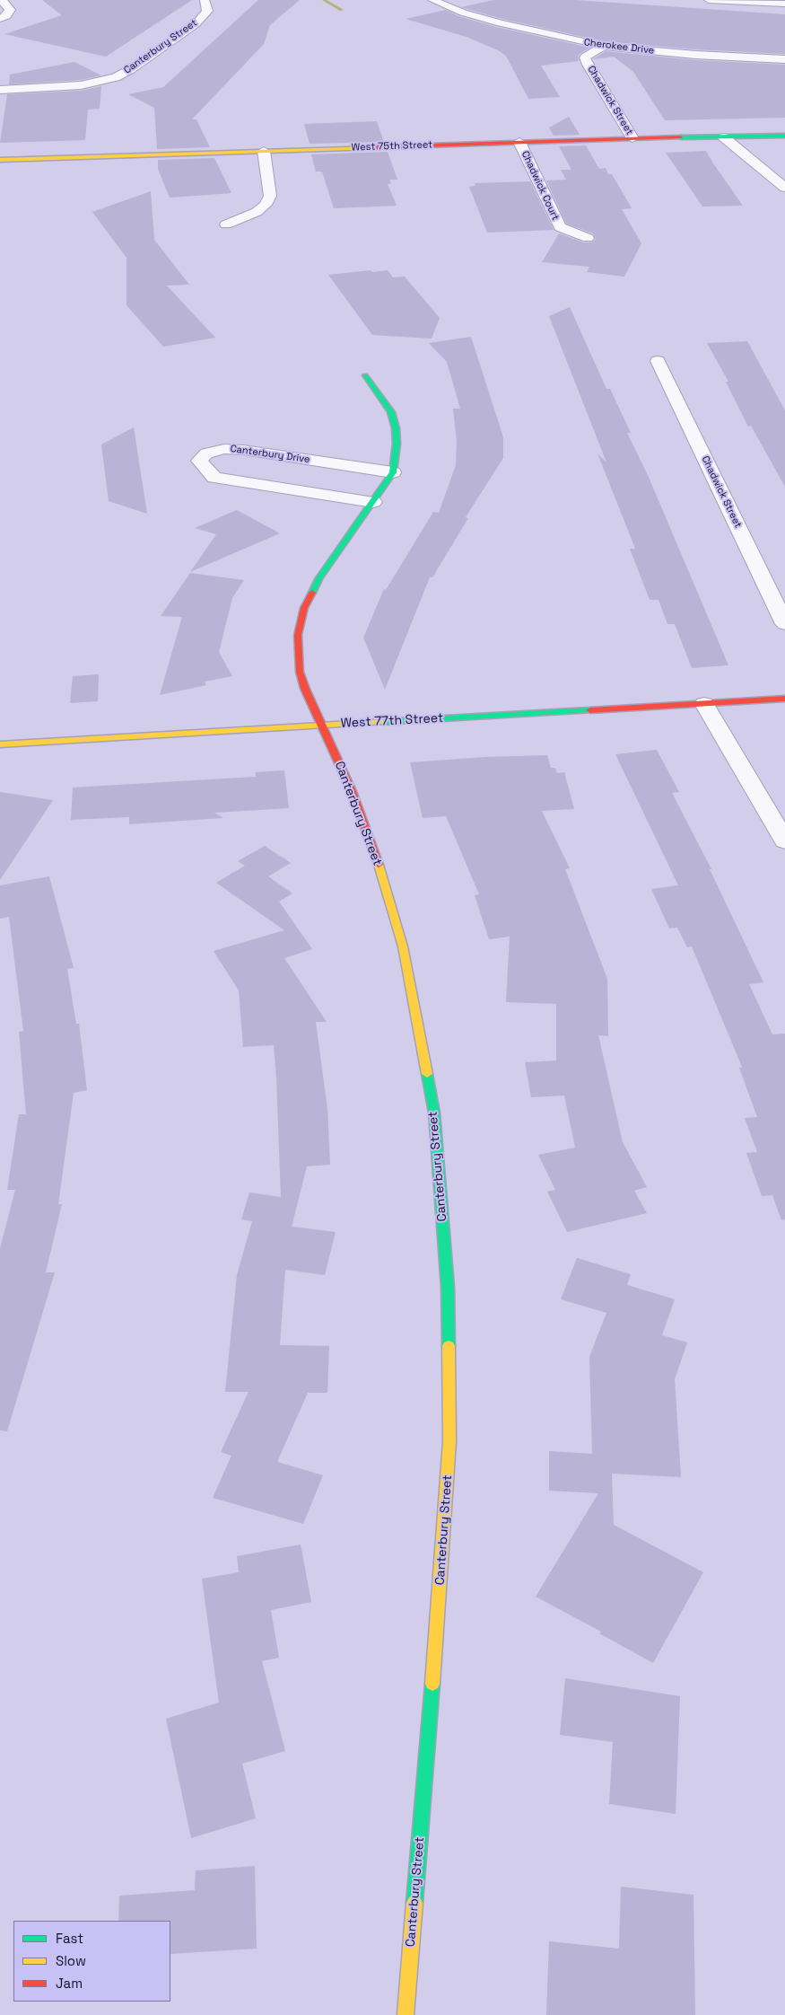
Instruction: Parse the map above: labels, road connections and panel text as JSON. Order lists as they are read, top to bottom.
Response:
{
  "streets": {
    "street": [
      "Canterbury Street",
      "Cherokee Drive",
      "Chadwick Street",
      "West 75th Street",
      "Chadwick Court",
      "Canterbury Drive",
      "West 77th Street"
    ]
  },
  "crossings": [
    ["Canterbury Street", "Canterbury Drive"],
    ["Canterbury Street", "West 77th Street"],
    ["Cherokee Drive", "Chadwick Street"],
    ["Chadwick Street", "West 75th Street"],
    ["West 75th Street", "Chadwick Court"]
  ],
  "legend": ["Fast", "Slow", "Jam"]
}
